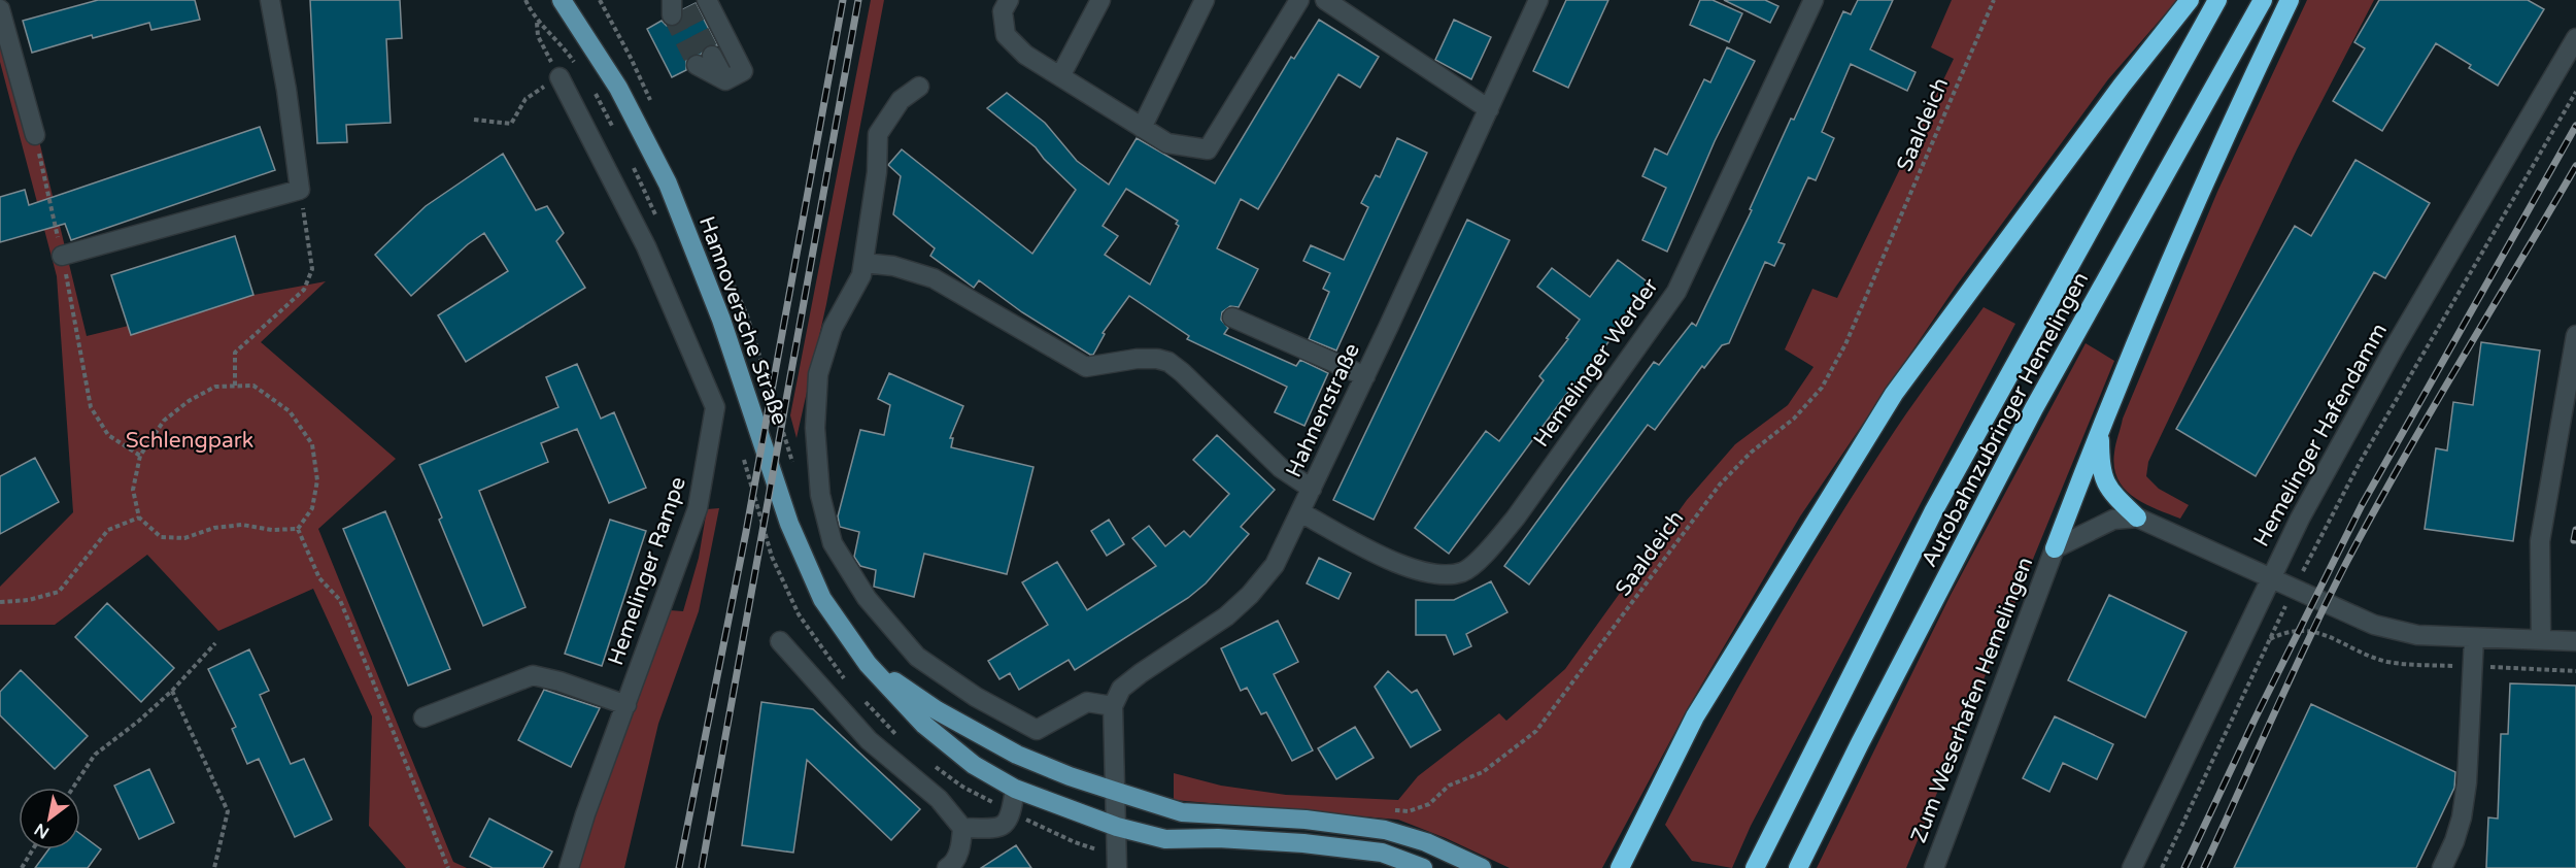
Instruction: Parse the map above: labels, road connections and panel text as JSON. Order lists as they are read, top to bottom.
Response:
{
  "streets": {
    "highway": ["Autobahnzubringer Hemelingen"],
    "main road": ["Hannoversche Straße"],
    "street": [
      "Hemelinger Werder",
      "Hahnenstraße",
      "Hemelinger Hafendamm",
      "Hemelinger Rampe",
      "Zum Weserhafen Hemelingen"
    ],
    "path": ["Saaldeich"]
  },
  "crossings": [
    ["Hemelinger Werder", "Hahnenstraße"]
  ],
  "parks": ["Schlengpark"],
  "north": "bottom left"
}
